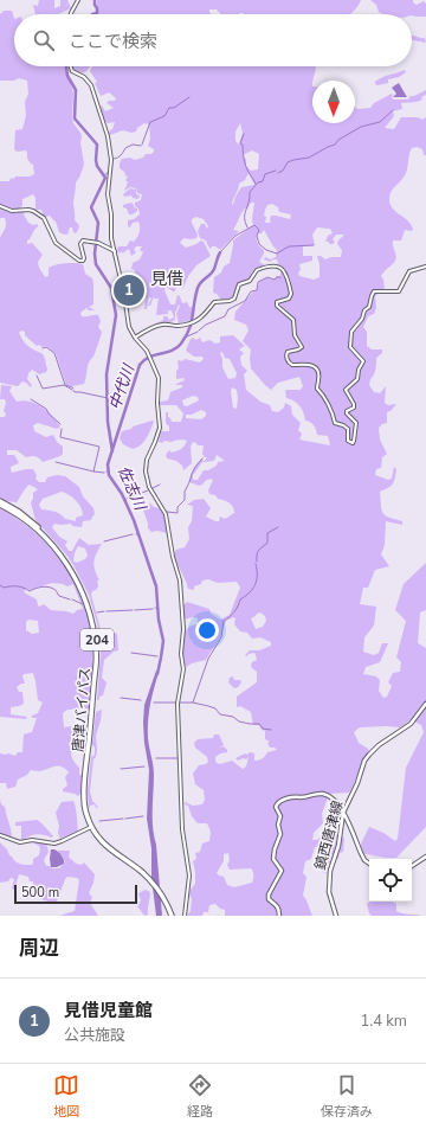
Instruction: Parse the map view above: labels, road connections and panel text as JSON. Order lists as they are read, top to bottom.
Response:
{
  "streets": {
    "highway": ["204", "唐津バイパス"],
    "main road": ["鎮西唐津線"]
  },
  "districts": ["見借"],
  "water": ["中代川", "佐志川"],
  "scale_bar": "500 m",
  "north": "bottom",
  "page": {
    "search": "ここで検索",
    "pins": "1",
    "scale": "500 m",
    "heading": "周辺",
    "list": [
      {
        "mark": "1",
        "name": "見借児童館",
        "note": "公共施設",
        "value": "1.4 km"
      }
    ],
    "nav": ["地図", "経路", "保存済み"]
  }
}
